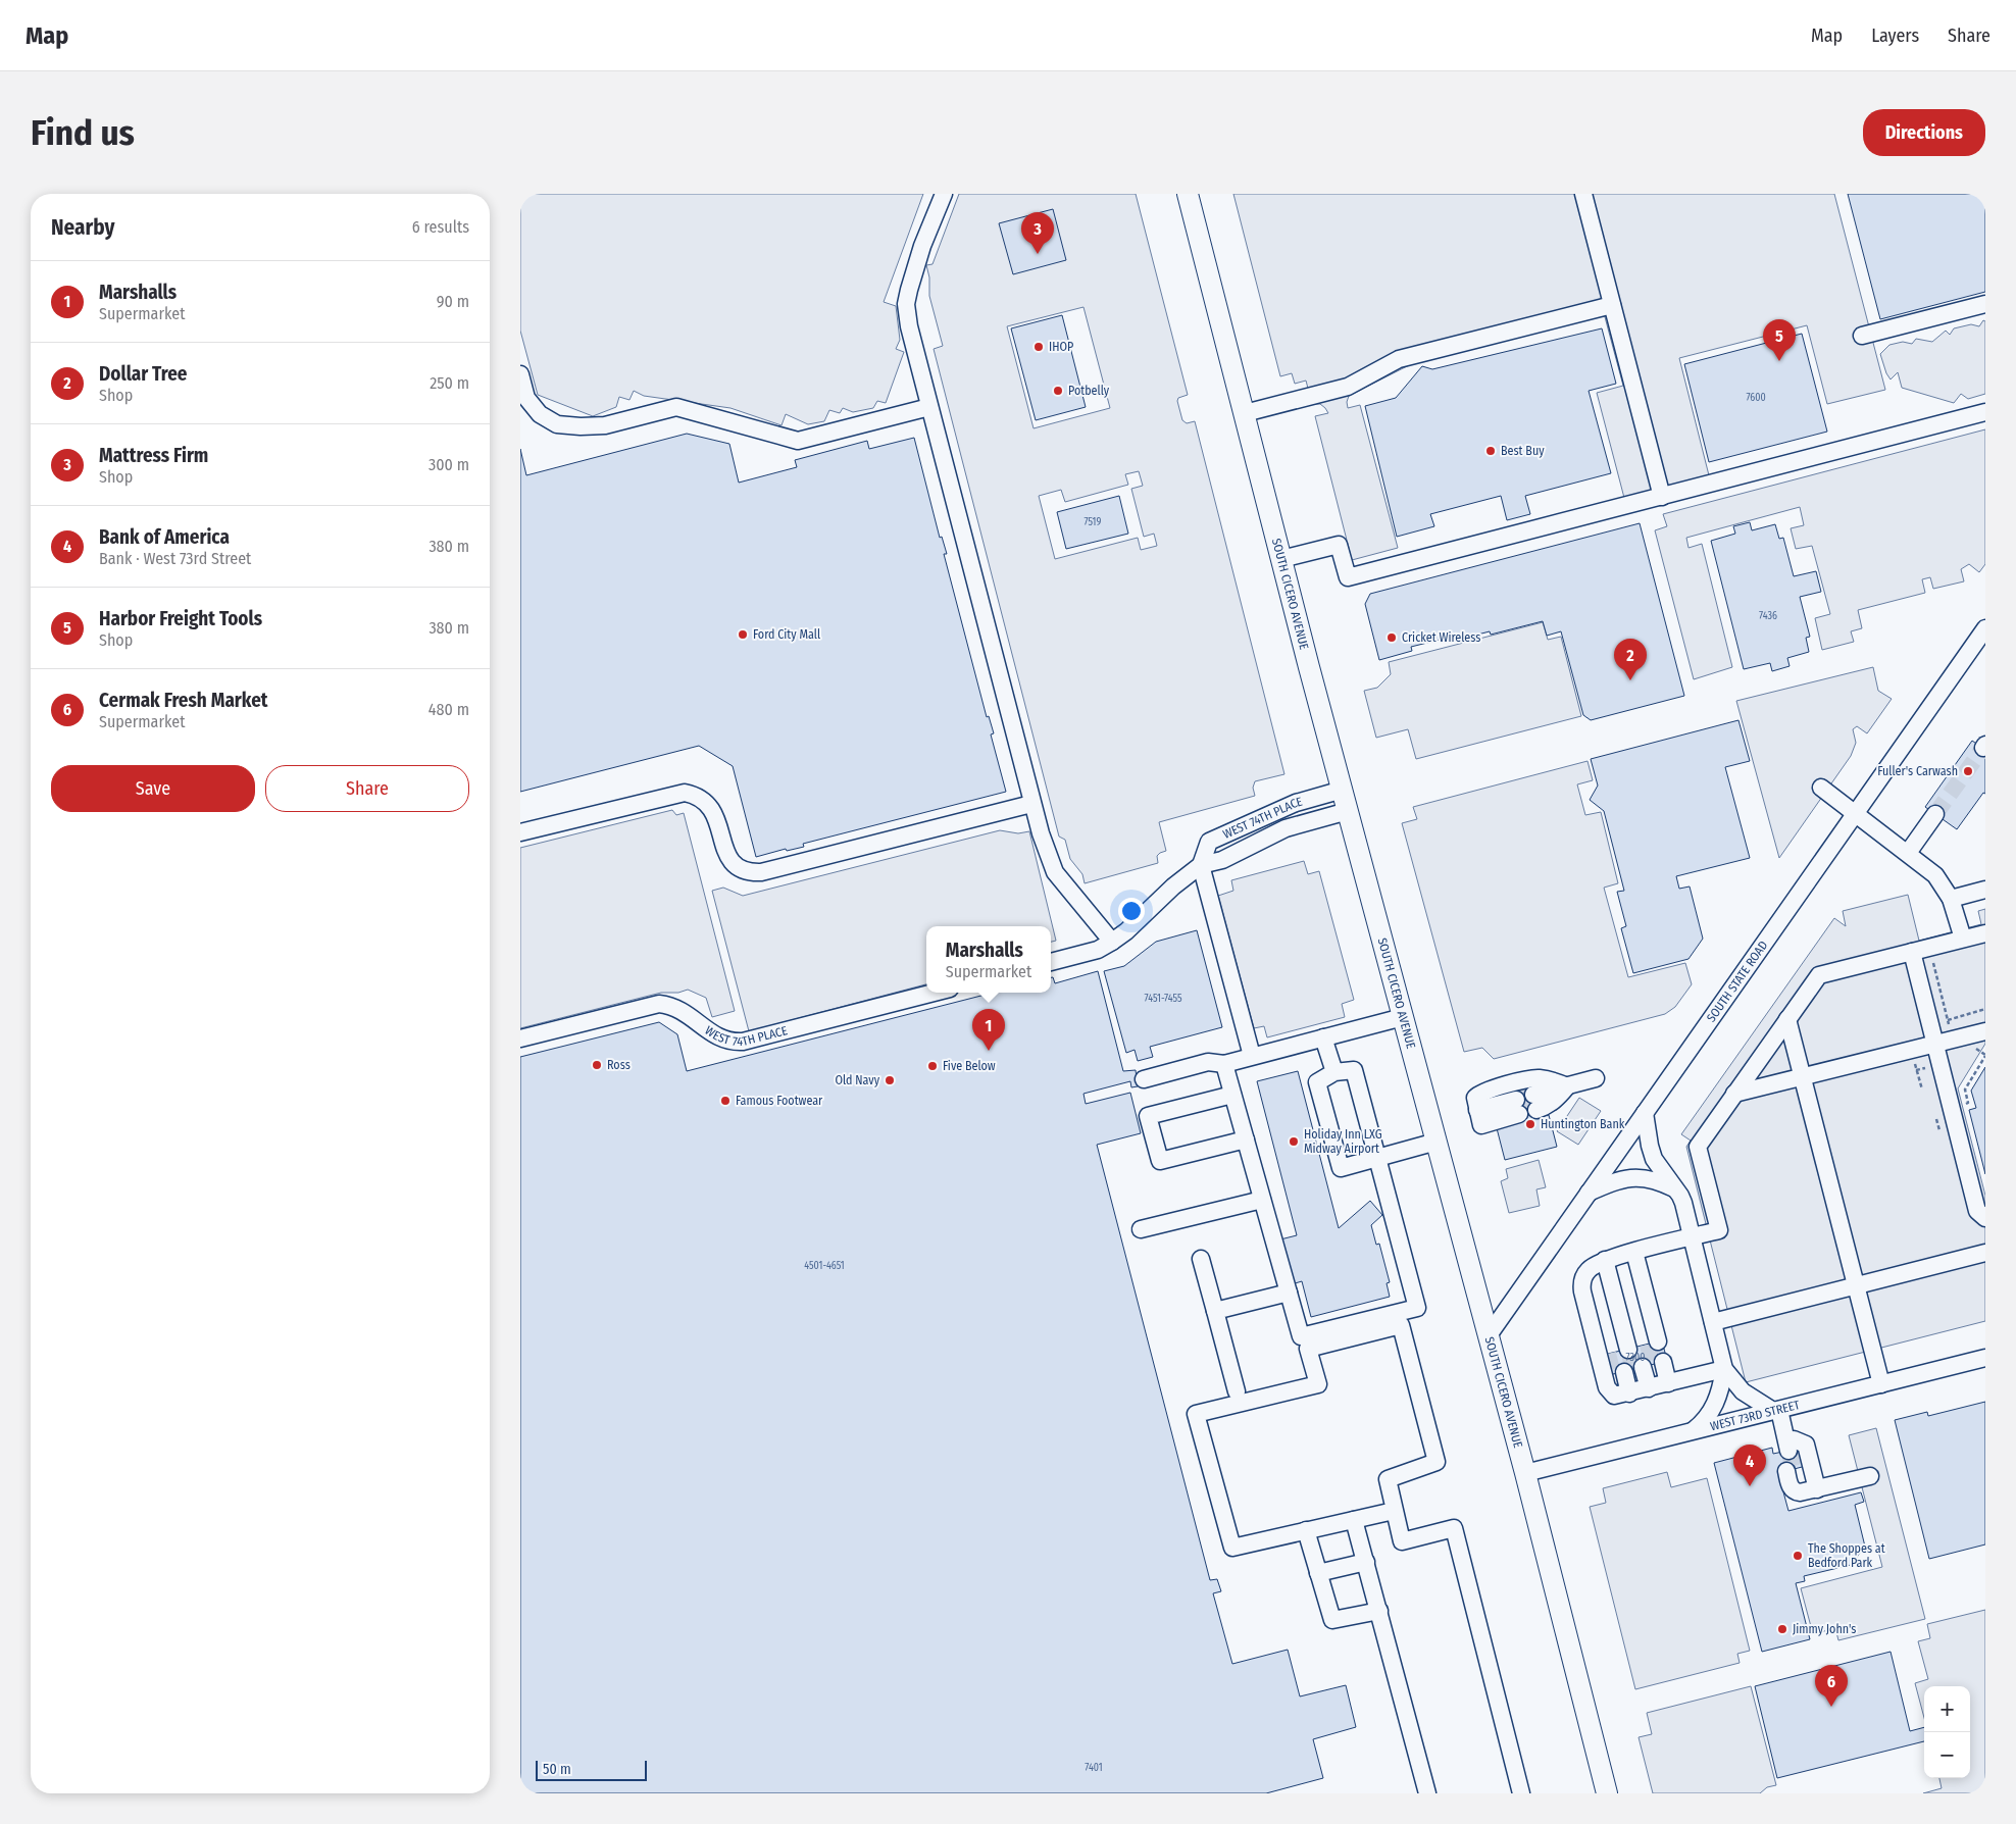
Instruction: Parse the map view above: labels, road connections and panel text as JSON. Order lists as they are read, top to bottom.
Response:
{
  "streets": {
    "main road": ["SOUTH CICERO AVENUE"],
    "street": ["WEST 74TH PLACE", "SOUTH STATE ROAD", "WEST 73RD STREET"]
  },
  "crossings": [
    ["SOUTH CICERO AVENUE", "WEST 74TH PLACE"],
    ["SOUTH CICERO AVENUE", "SOUTH STATE ROAD"],
    ["SOUTH CICERO AVENUE", "WEST 73RD STREET"]
  ],
  "places": [
    "IHOP",
    "Potbelly",
    "Best Buy",
    "Ford City Mall",
    "Cricket Wireless",
    "Fuller's Carwash",
    "Ross",
    "Five Below",
    "Old Navy",
    "Famous Footwear",
    "Huntington Bank",
    "Holiday Inn LXG Midway Airport",
    "The Shoppes at Bedford Park",
    "Jimmy John's"
  ],
  "house_numbers": [
    "7600",
    "7519",
    "7436",
    "7451-7455",
    "4501-4651",
    "7300",
    "7401"
  ],
  "scale_bar": "50 m",
  "page": {
    "header": "Map",
    "nav": ["Map", "Layers", "Share"],
    "buttons": [
      "Directions",
      ["Save", "Share"]
    ],
    "title": "Find us",
    "heading": ["Nearby", "6 results"],
    "pins": [
      "3",
      "5",
      "2",
      "1",
      "4",
      "6"
    ],
    "list": [
      {
        "mark": "1",
        "name": "Marshalls",
        "note": "Supermarket",
        "value": "90 m"
      },
      {
        "mark": "2",
        "name": "Dollar Tree",
        "note": "Shop",
        "value": "250 m"
      },
      {
        "mark": "3",
        "name": "Mattress Firm",
        "note": "Shop",
        "value": "300 m"
      },
      {
        "mark": "4",
        "name": "Bank of America",
        "note": "Bank · West 73rd Street",
        "value": "380 m"
      },
      {
        "mark": "5",
        "name": "Harbor Freight Tools",
        "note": "Shop",
        "value": "380 m"
      },
      {
        "mark": "6",
        "name": "Cermak Fresh Market",
        "note": "Supermarket",
        "value": "480 m"
      }
    ],
    "popup": ["Marshalls", "Supermarket"],
    "map_buttons": ["+", "−"],
    "scale": "50 m"
  }
}
